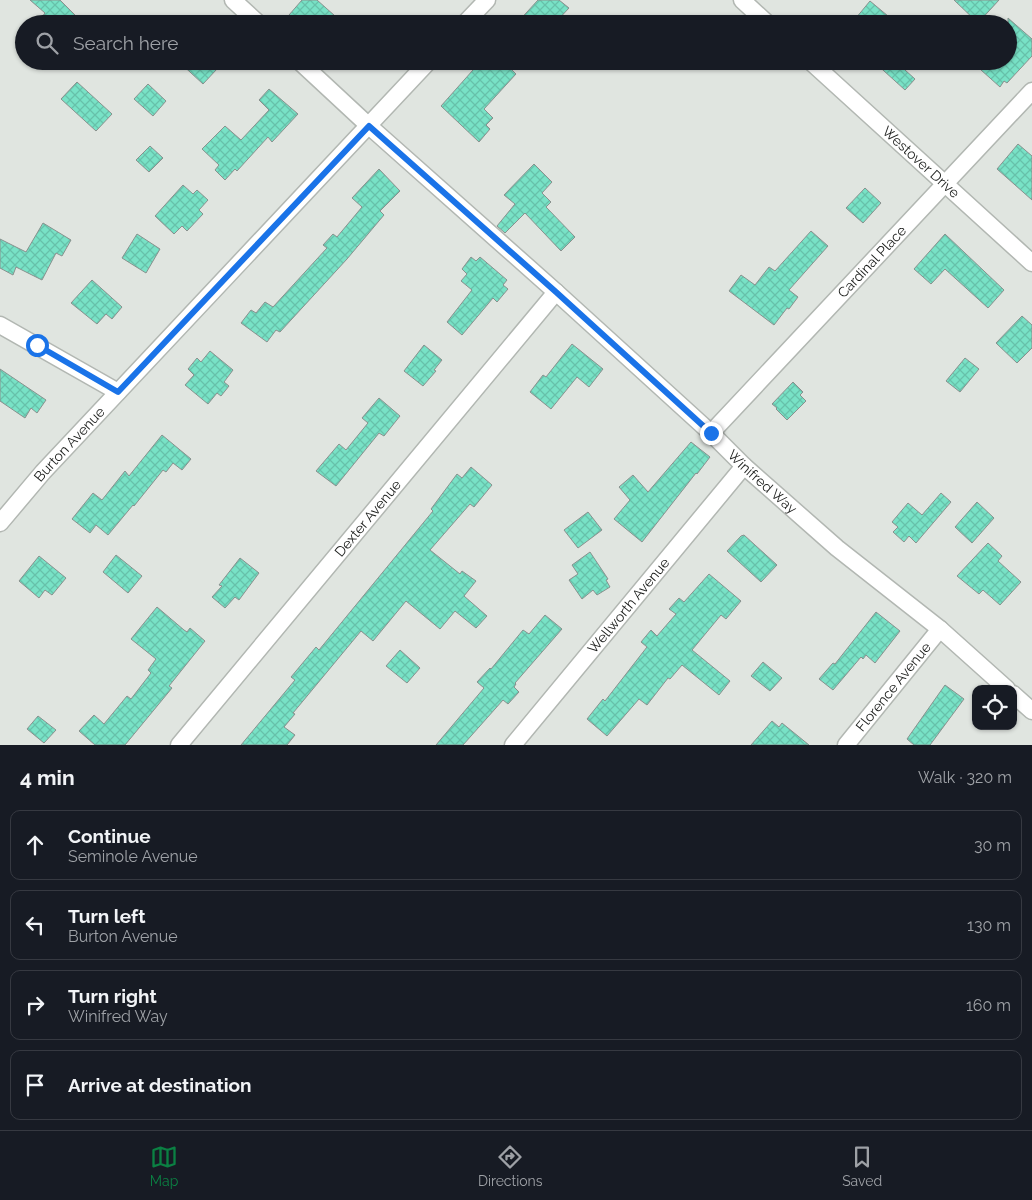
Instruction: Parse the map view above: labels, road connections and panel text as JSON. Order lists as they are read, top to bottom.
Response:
{
  "streets": {
    "street": [
      "Westover Drive",
      "Cardinal Place",
      "Burton Avenue",
      "Winifred Way",
      "Dexter Avenue",
      "Wellworth Avenue",
      "Florence Avenue"
    ]
  },
  "crossings": [
    ["Westover Drive", "Cardinal Place"],
    ["Cardinal Place", "Winifred Way"],
    ["Burton Avenue", "Winifred Way"],
    ["Winifred Way", "Dexter Avenue"],
    ["Winifred Way", "Wellworth Avenue"],
    ["Winifred Way", "Florence Avenue"]
  ],
  "page": {
    "search": "Search here",
    "heading": ["4 min", "Walk · 320 m"],
    "list": [
      ["Continue", "Seminole Avenue", "30 m"],
      ["Turn left", "Burton Avenue", "130 m"],
      ["Turn right", "Winifred Way", "160 m"],
      "Arrive at destination"
    ],
    "nav": ["Map", "Directions", "Saved"]
  }
}
